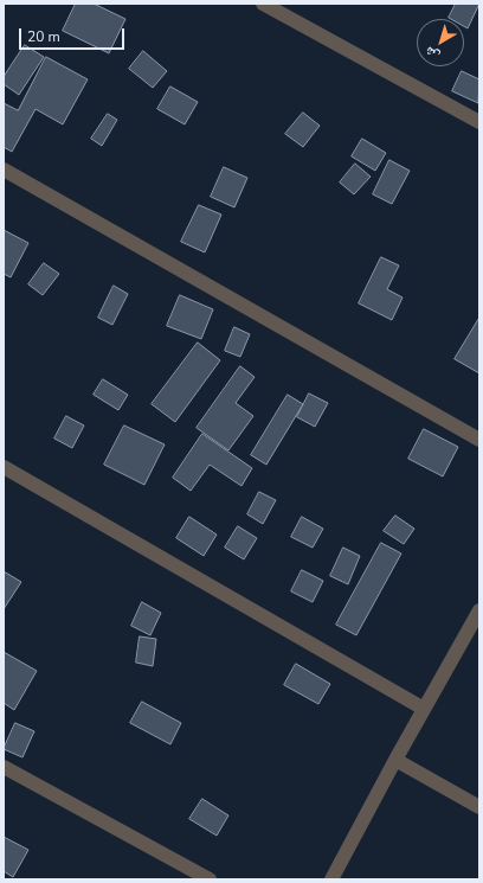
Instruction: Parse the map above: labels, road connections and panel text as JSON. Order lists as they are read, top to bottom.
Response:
{
  "scale_bar": "20 m",
  "north": "bottom left"
}
